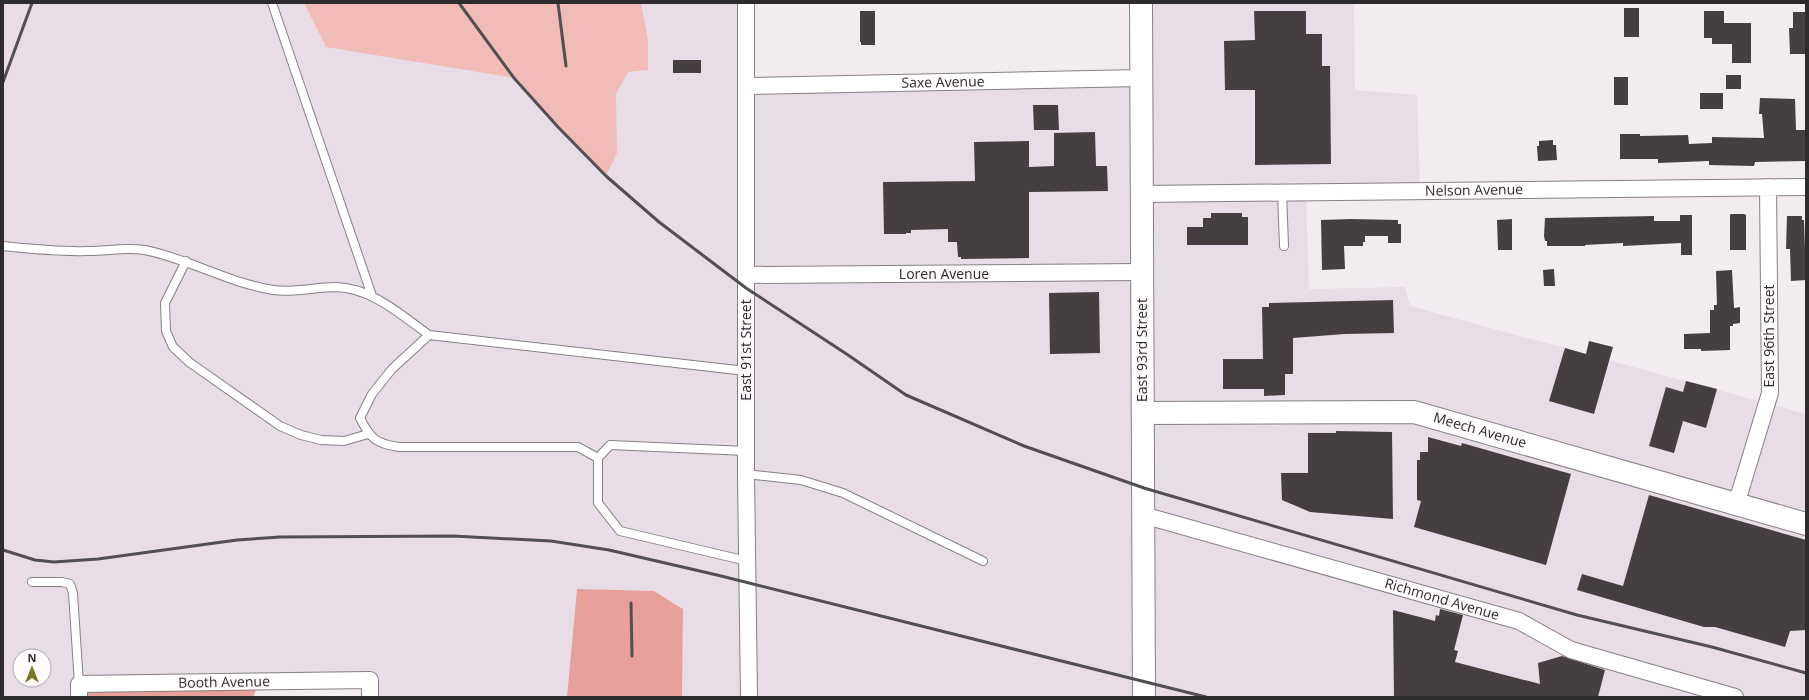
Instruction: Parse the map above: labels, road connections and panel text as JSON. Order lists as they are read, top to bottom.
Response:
{
  "streets": {
    "main road": ["East 93rd Street", "Meech Avenue"],
    "street": [
      "Saxe Avenue",
      "Nelson Avenue",
      "Loren Avenue",
      "East 96th Street",
      "East 91st Street",
      "Richmond Avenue",
      "Booth Avenue"
    ]
  },
  "crossings": [
    ["Saxe Avenue", "East 91st Street"],
    ["Saxe Avenue", "East 93rd Street"],
    ["Nelson Avenue", "East 96th Street"],
    ["Nelson Avenue", "East 93rd Street"],
    ["Loren Avenue", "East 91st Street"],
    ["Loren Avenue", "East 93rd Street"],
    ["East 96th Street", "Meech Avenue"],
    ["East 93rd Street", "Meech Avenue"],
    ["East 93rd Street", "Richmond Avenue"]
  ],
  "north": "top"
}
